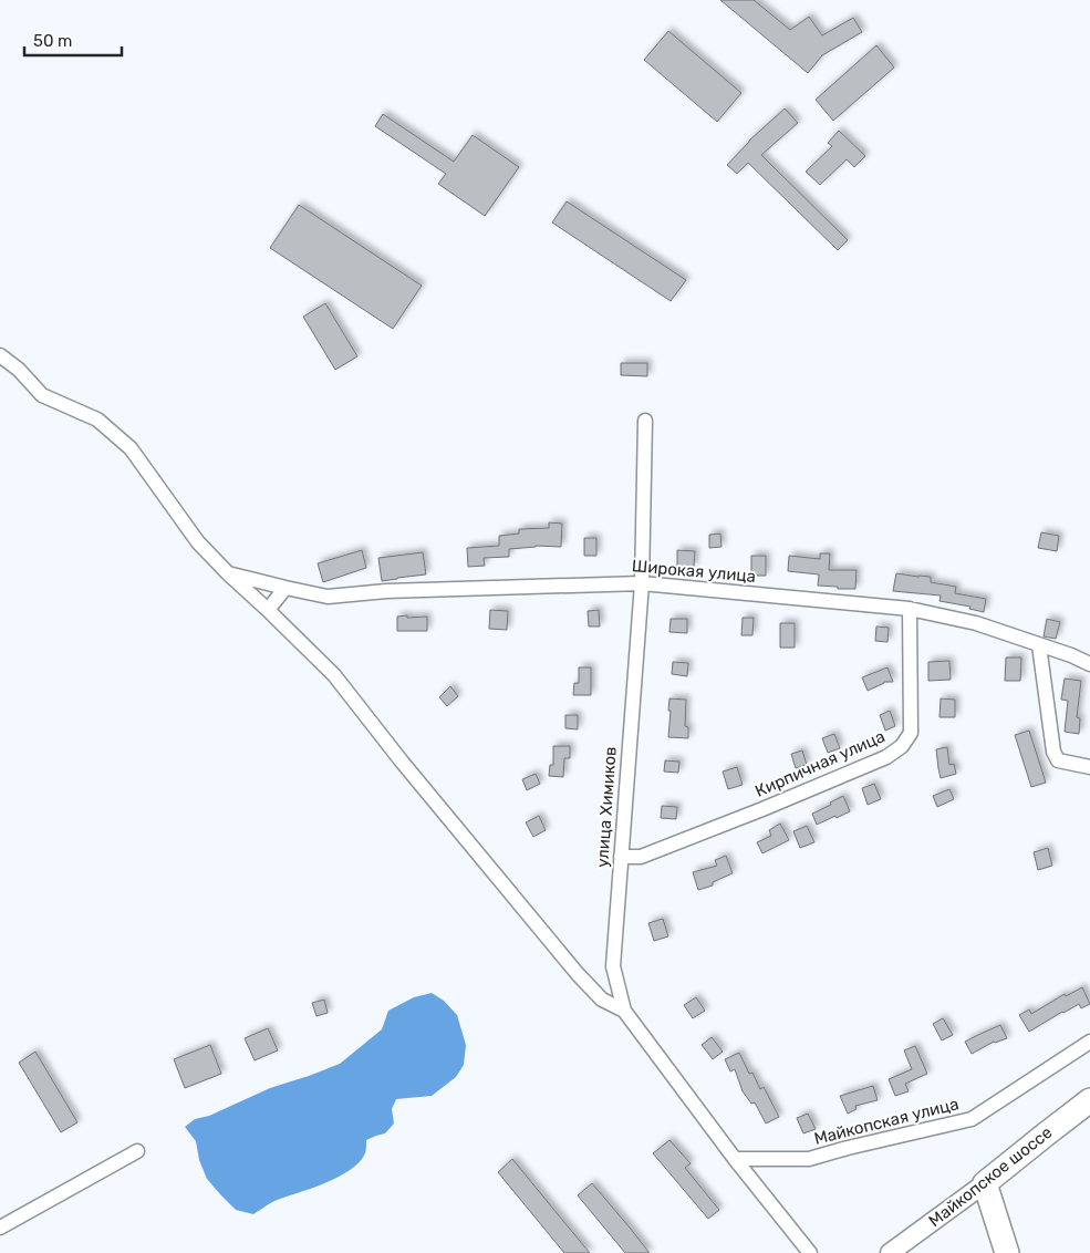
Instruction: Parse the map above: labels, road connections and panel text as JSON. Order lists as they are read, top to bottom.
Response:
{
  "streets": {
    "main road": ["Майкопское шоссе"],
    "street": [
      "Широкая улица",
      "Кирпичная улица",
      "улица Химиков",
      "Майкопская улица"
    ]
  },
  "crossings": [
    ["Широкая улица", "Кирпичная улица"],
    ["Широкая улица", "улица Химиков"],
    ["Кирпичная улица", "улица Химиков"],
    ["улица Химиков", "Майкопская улица"]
  ],
  "scale_bar": "50 m"
}
